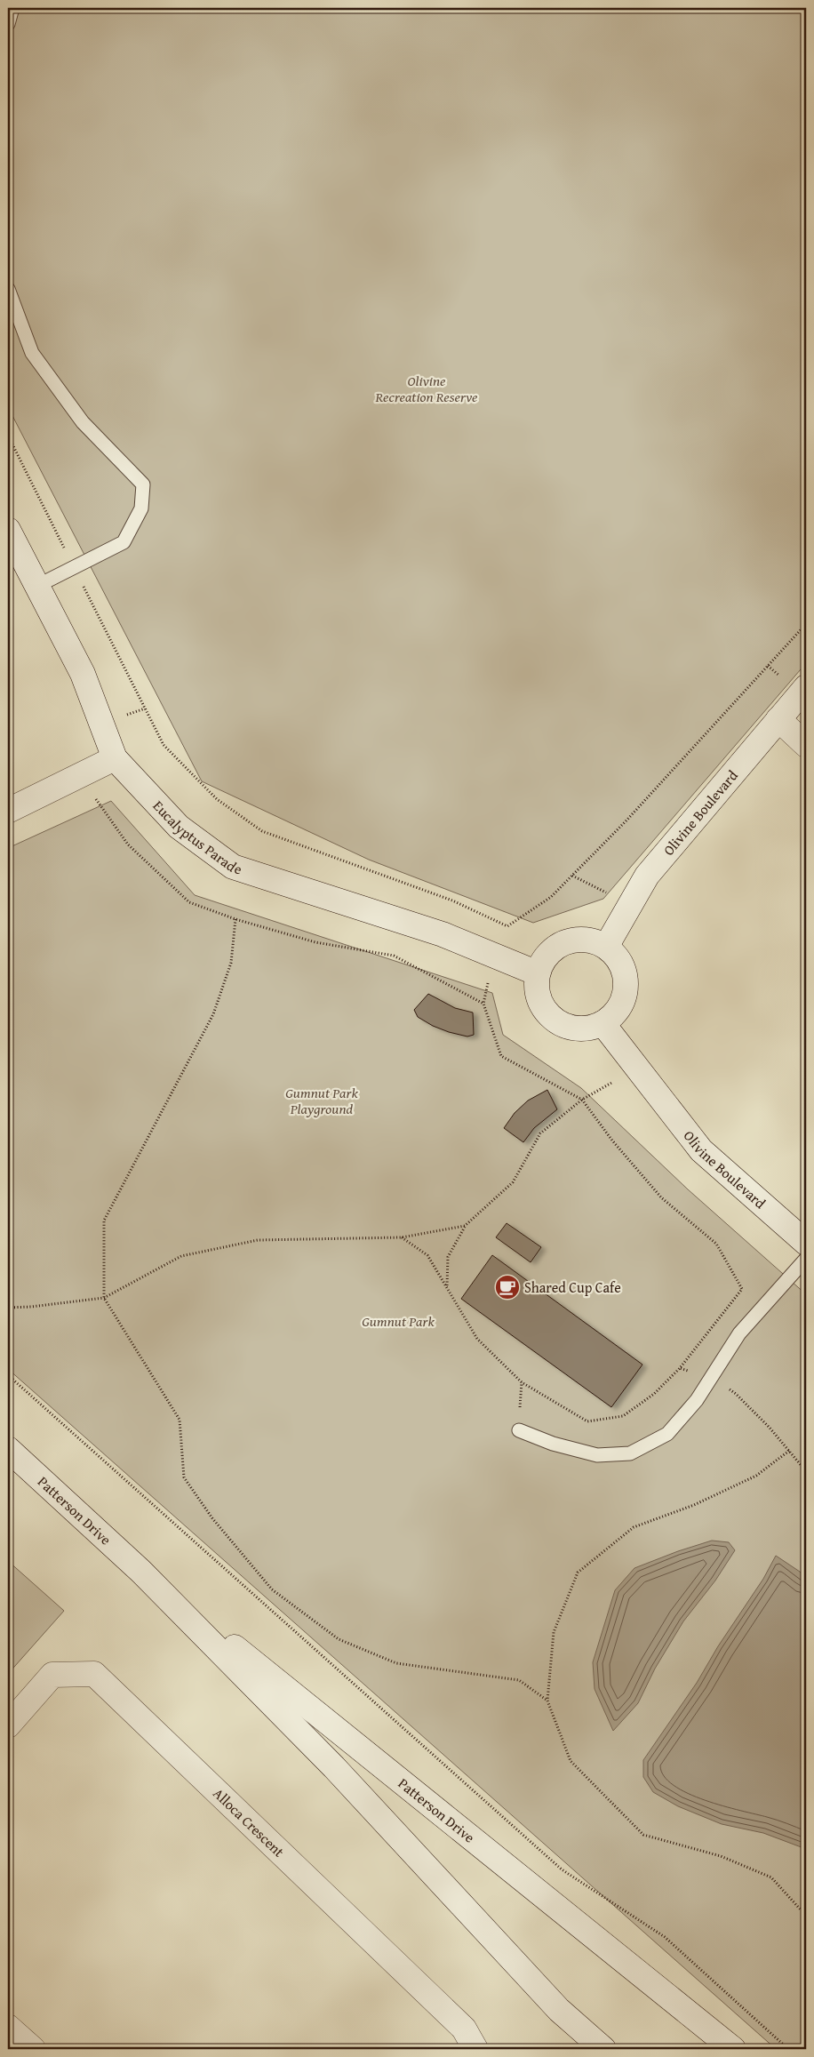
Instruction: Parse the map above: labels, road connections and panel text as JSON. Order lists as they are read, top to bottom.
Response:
{
  "streets": {
    "street": [
      "Olivine Boulevard",
      "Eucalyptus Parade",
      "Patterson Drive",
      "Alloca Crescent"
    ]
  },
  "crossings": [
    ["Olivine Boulevard", "Eucalyptus Parade"]
  ],
  "parks": ["Olivine Recreation Reserve", "Gumnut Park Playground", "Gumnut Park"],
  "places": {
    "cafe": ["Shared Cup Cafe"]
  }
}
